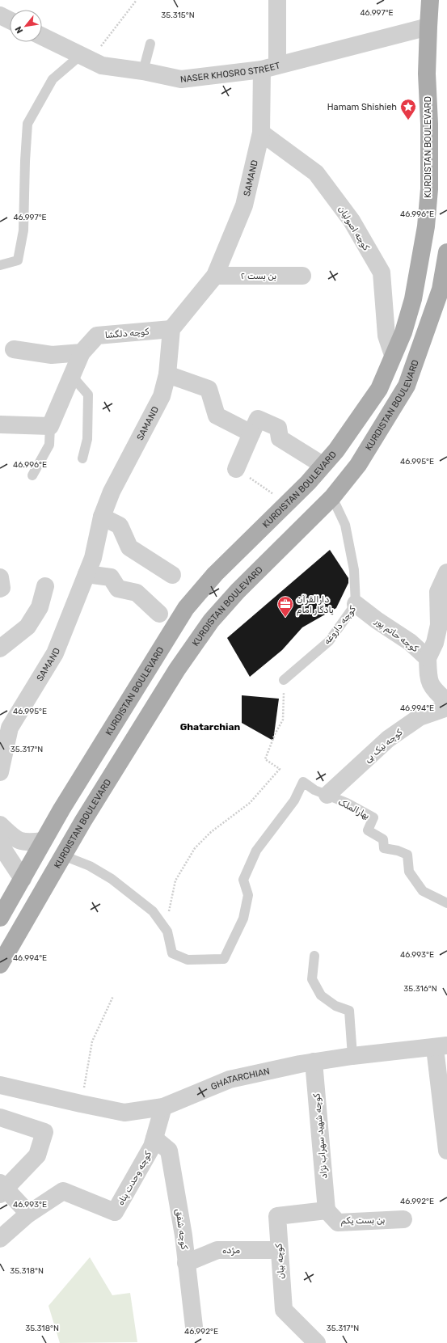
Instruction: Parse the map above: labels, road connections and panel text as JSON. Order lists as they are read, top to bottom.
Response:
{
  "streets": {
    "main road": ["KURDISTAN BOULEVARD"],
    "street": [
      "NASER KHOSRO STREET",
      "SAMAND",
      "کوچه اصولیان",
      "بن بست ۲",
      "کوچه دلگشا",
      "کوچه حاتم پور",
      "کوچه نیک پی",
      "GHATARCHIAN",
      "کوچه شهید سهراب نژاد",
      "کوچه وحدت پناه",
      "بن بست یکم",
      "کوچه شفق",
      "مژده",
      "کوچه بیان"
    ],
    "lane": ["کوچه داروغه", "بهارالملک"]
  },
  "crossings": [
    ["NASER KHOSRO STREET", "KURDISTAN BOULEVARD"],
    ["NASER KHOSRO STREET", "SAMAND"],
    ["KURDISTAN BOULEVARD", "کوچه اصولیان"],
    ["KURDISTAN BOULEVARD", "کوچه داروغه"],
    ["SAMAND", "کوچه اصولیان"],
    ["SAMAND", "بن بست ۲"],
    ["SAMAND", "کوچه دلگشا"],
    ["کوچه داروغه", "کوچه حاتم پور"],
    ["کوچه نیک پی", "بهارالملک"],
    ["GHATARCHIAN", "کوچه شهید سهراب نژاد"],
    ["GHATARCHIAN", "کوچه وحدت پناه"],
    ["کوچه شهید سهراب نژاد", "بن بست یکم"],
    ["کوچه شهید سهراب نژاد", "کوچه بیان"],
    ["کوچه وحدت پناه", "کوچه شفق"],
    ["بن بست یکم", "کوچه بیان"],
    ["کوچه شفق", "مژده"],
    ["مژده", "کوچه بیان"]
  ],
  "districts": ["Ghatarchian"],
  "places": {
    "place": ["Hamam Shishieh"],
    "office": ["دارالقرآن یادگار امام"]
  },
  "north": "bottom left",
  "coordinates": [
    "46.997°E",
    "35.315°N",
    "46.996°E",
    "46.995°E",
    "46.994°E",
    "35.317°N",
    "46.993°E",
    "35.316°N",
    "46.992°E",
    "35.318°N"
  ]
}
